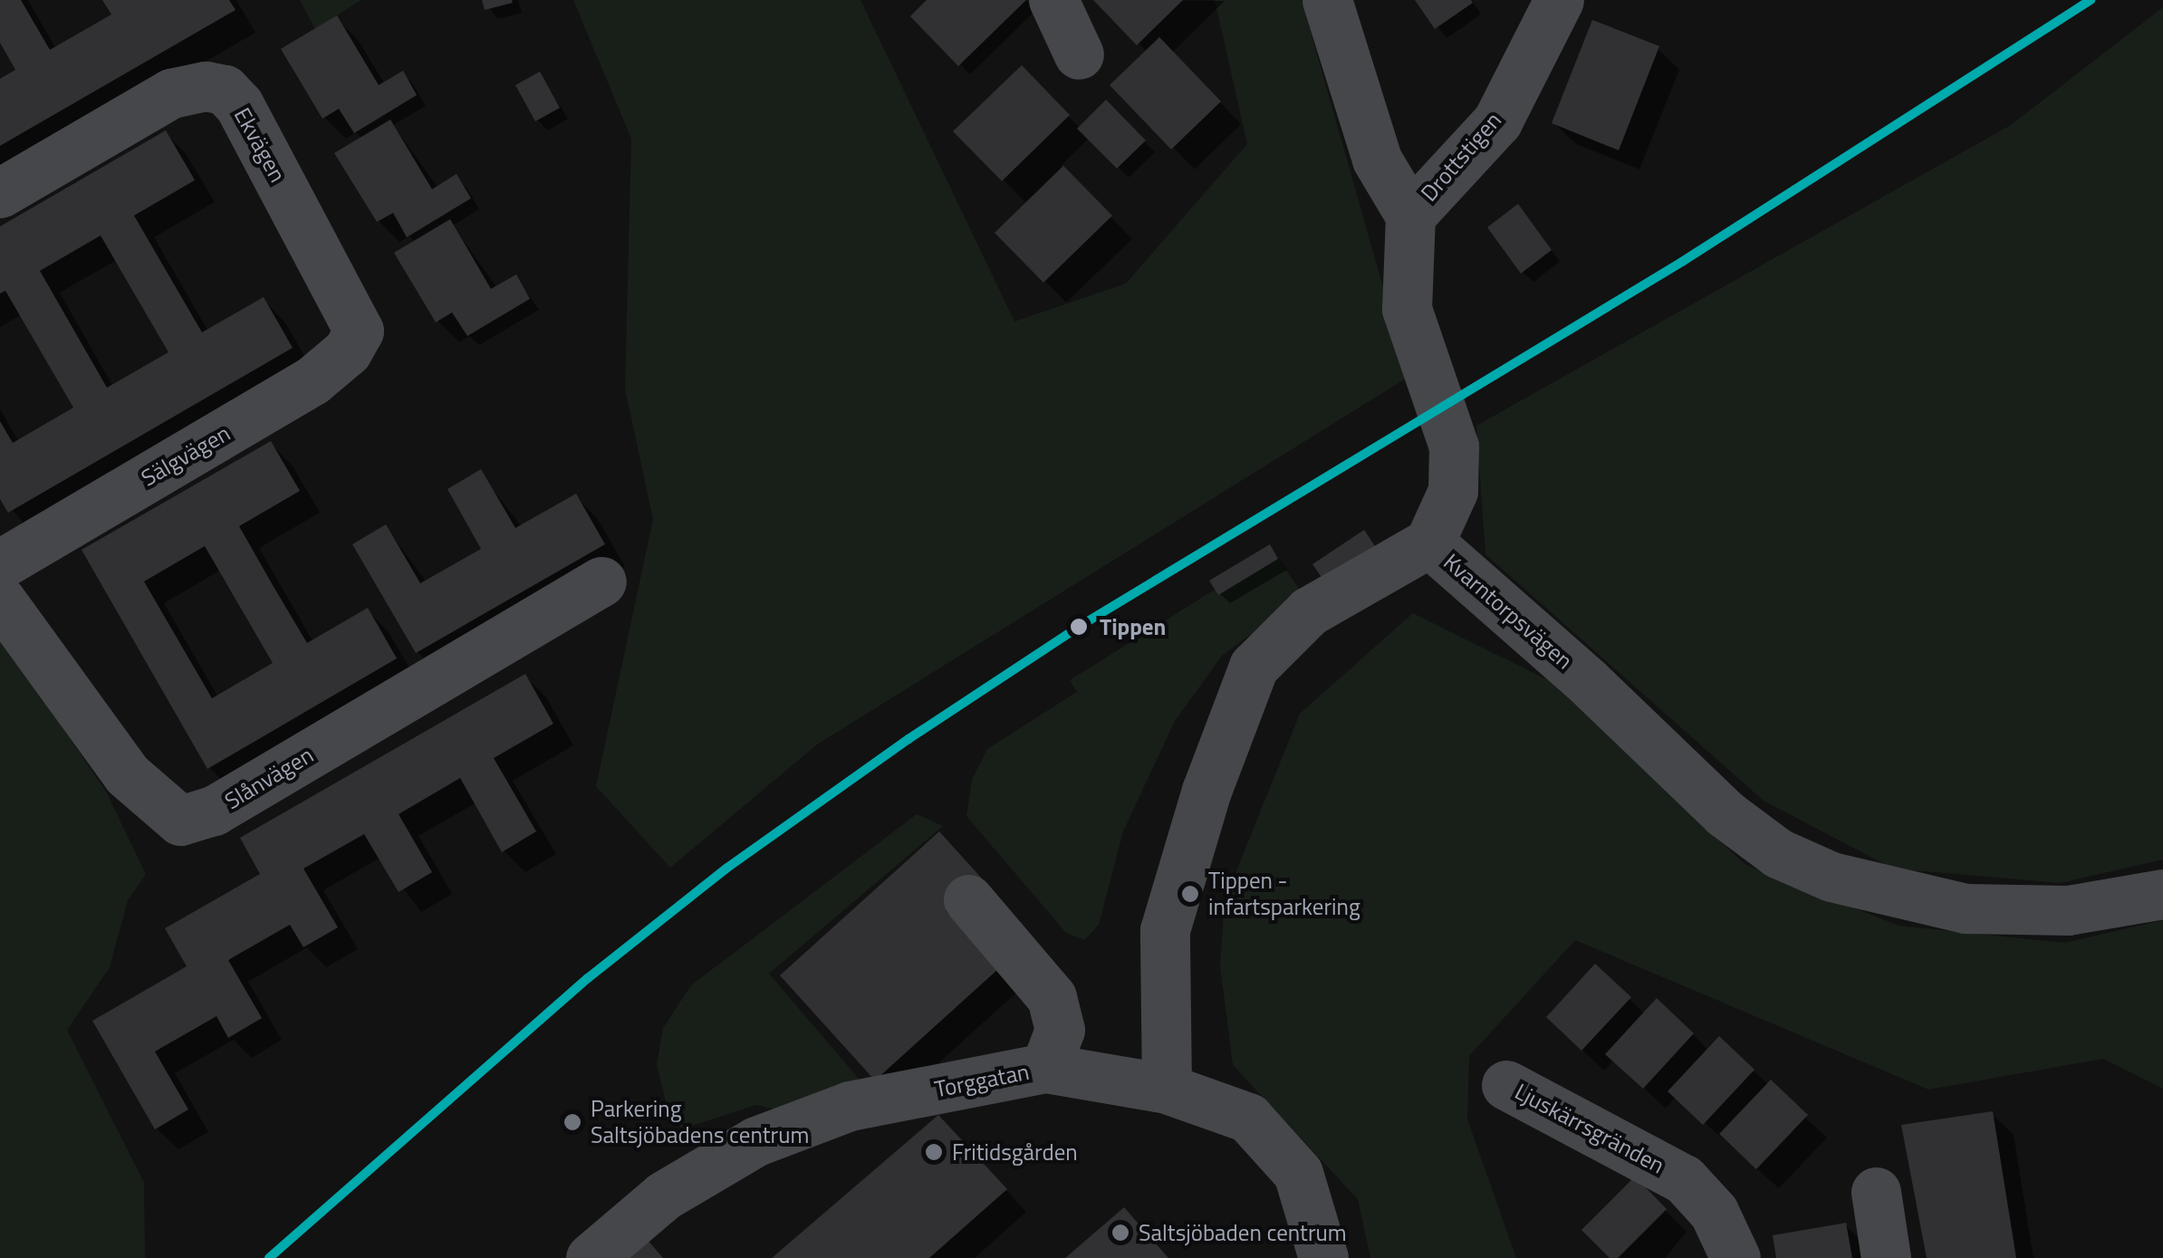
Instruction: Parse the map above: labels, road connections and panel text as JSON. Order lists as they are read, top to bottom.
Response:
{
  "streets": {
    "street": [
      "Ekvägen",
      "Drottstigen",
      "Sälgvägen",
      "Kvarntorpsvägen",
      "Slånvägen",
      "Torggatan",
      "Ljuskärrsgränden"
    ]
  },
  "crossings": [
    ["Ekvägen", "Sälgvägen"],
    ["Kvarntorpsvägen", "Torggatan"]
  ],
  "places": [
    "Tippen",
    "Tippen - infartsparkering",
    "Parkering Saltsjöbadens centrum",
    "Fritidsgården",
    "Saltsjöbaden centrum"
  ]
}
